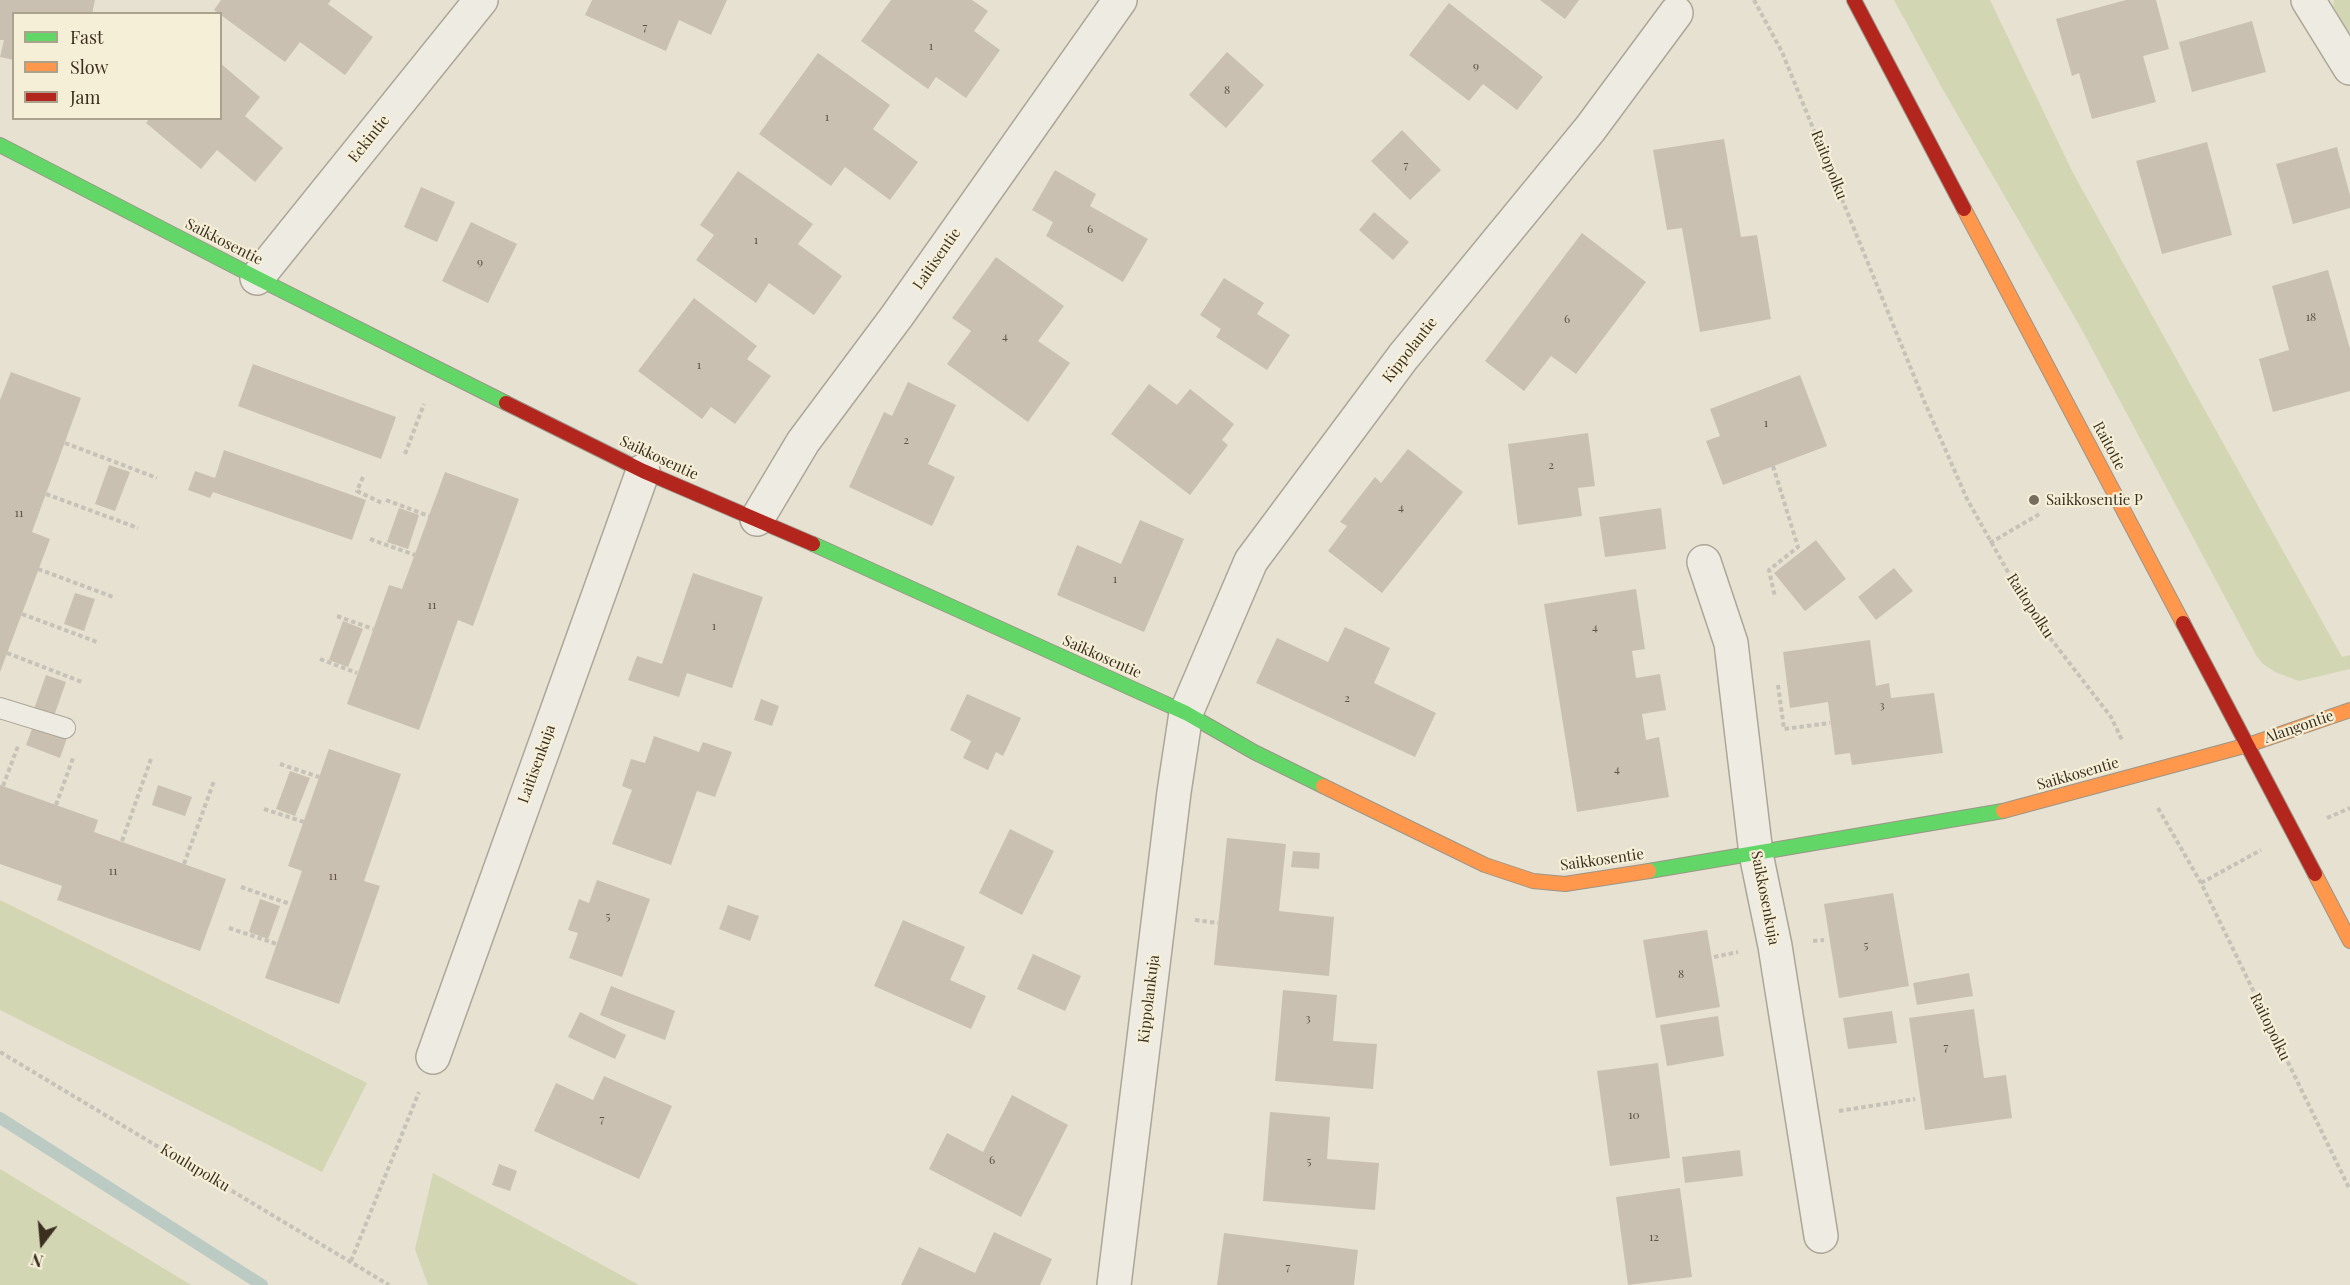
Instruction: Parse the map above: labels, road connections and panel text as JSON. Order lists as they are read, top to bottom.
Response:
{
  "streets": {
    "street": [
      "Eekintie",
      "Saikkosentie",
      "Laitisentie",
      "Kippolantie",
      "Raitotie",
      "Alangontie",
      "Laitisenkuja",
      "Saikkosenkuja",
      "Kippolankuja"
    ],
    "path": ["Raitopolku", "Koulupolku"]
  },
  "crossings": [
    ["Eekintie", "Saikkosentie"],
    ["Raitopolku", "Saikkosentie"],
    ["Saikkosentie", "Laitisentie"],
    ["Saikkosentie", "Kippolantie"],
    ["Saikkosentie", "Raitotie"],
    ["Saikkosentie", "Alangontie"],
    ["Saikkosentie", "Laitisenkuja"],
    ["Saikkosentie", "Saikkosenkuja"],
    ["Saikkosentie", "Kippolankuja"],
    ["Kippolantie", "Kippolankuja"],
    ["Raitotie", "Alangontie"]
  ],
  "places": ["Saikkosentie P"],
  "house_numbers": [
    "7",
    "1",
    "9",
    "8",
    "1",
    "7",
    "6",
    "1",
    "9",
    "18",
    "6",
    "4",
    "1",
    "1",
    "2",
    "2",
    "4",
    "11",
    "1",
    "11",
    "1",
    "4",
    "2",
    "3",
    "4",
    "11",
    "11",
    "5",
    "5",
    "8",
    "3",
    "7",
    "10",
    "7",
    "6",
    "5",
    "12",
    "7"
  ],
  "legend": ["Fast", "Slow", "Jam"],
  "north": "bottom"
}
